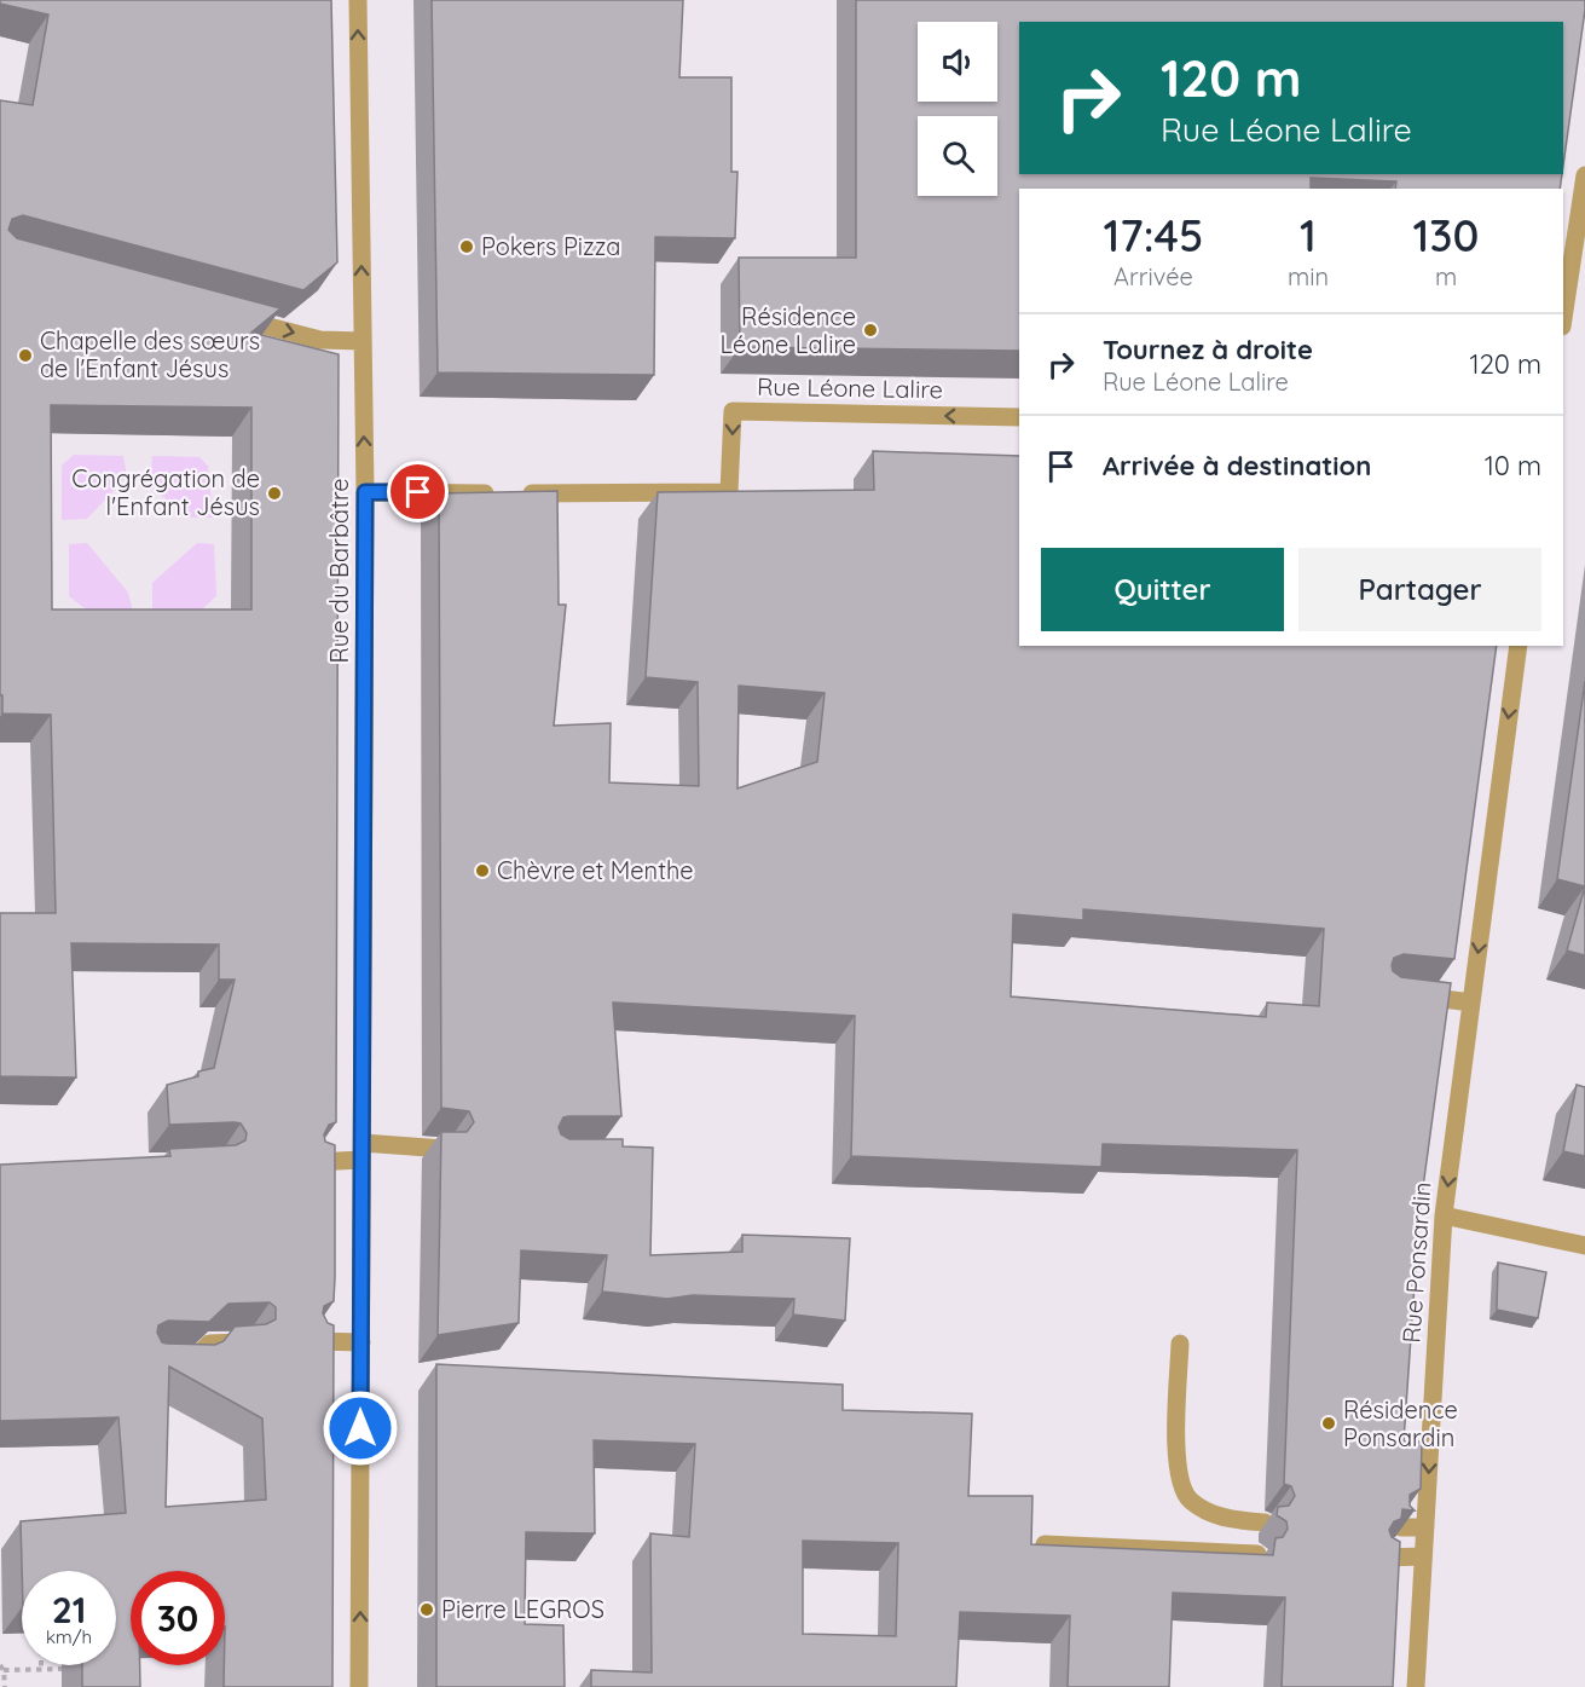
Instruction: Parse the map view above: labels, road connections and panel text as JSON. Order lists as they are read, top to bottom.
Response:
{
  "streets": {
    "street": ["Rue Léone Lalire", "Rue du Barbâtre", "Rue Ponsardin"]
  },
  "crossings": [
    ["Rue Léone Lalire", "Rue du Barbâtre"]
  ],
  "one_way": ["Rue Léone Lalire", "Rue du Barbâtre", "Rue Ponsardin"],
  "places": [
    "Pokers Pizza",
    "Résidence Léone Lalire",
    "Chapelle des sœurs de l'Enfant Jésus",
    "Congrégation de l'Enfant Jésus",
    "Chèvre et Menthe",
    "Résidence Ponsardin",
    "Pierre LEGROS"
  ],
  "page": {
    "turn": ["120 m", "Rue Léone Lalire"],
    "eta": [
      "17:45",
      "Arrivée",
      "1",
      "min",
      "130",
      "m"
    ],
    "list": [
      {
        "name": "Tournez à droite",
        "note": "Rue Léone Lalire",
        "value": "120 m"
      },
      {
        "name": "Arrivée à destination",
        "value": "10 m"
      }
    ],
    "buttons": ["Quitter", "Partager"],
    "speed": "21 km/h",
    "limit": "30"
  }
}
